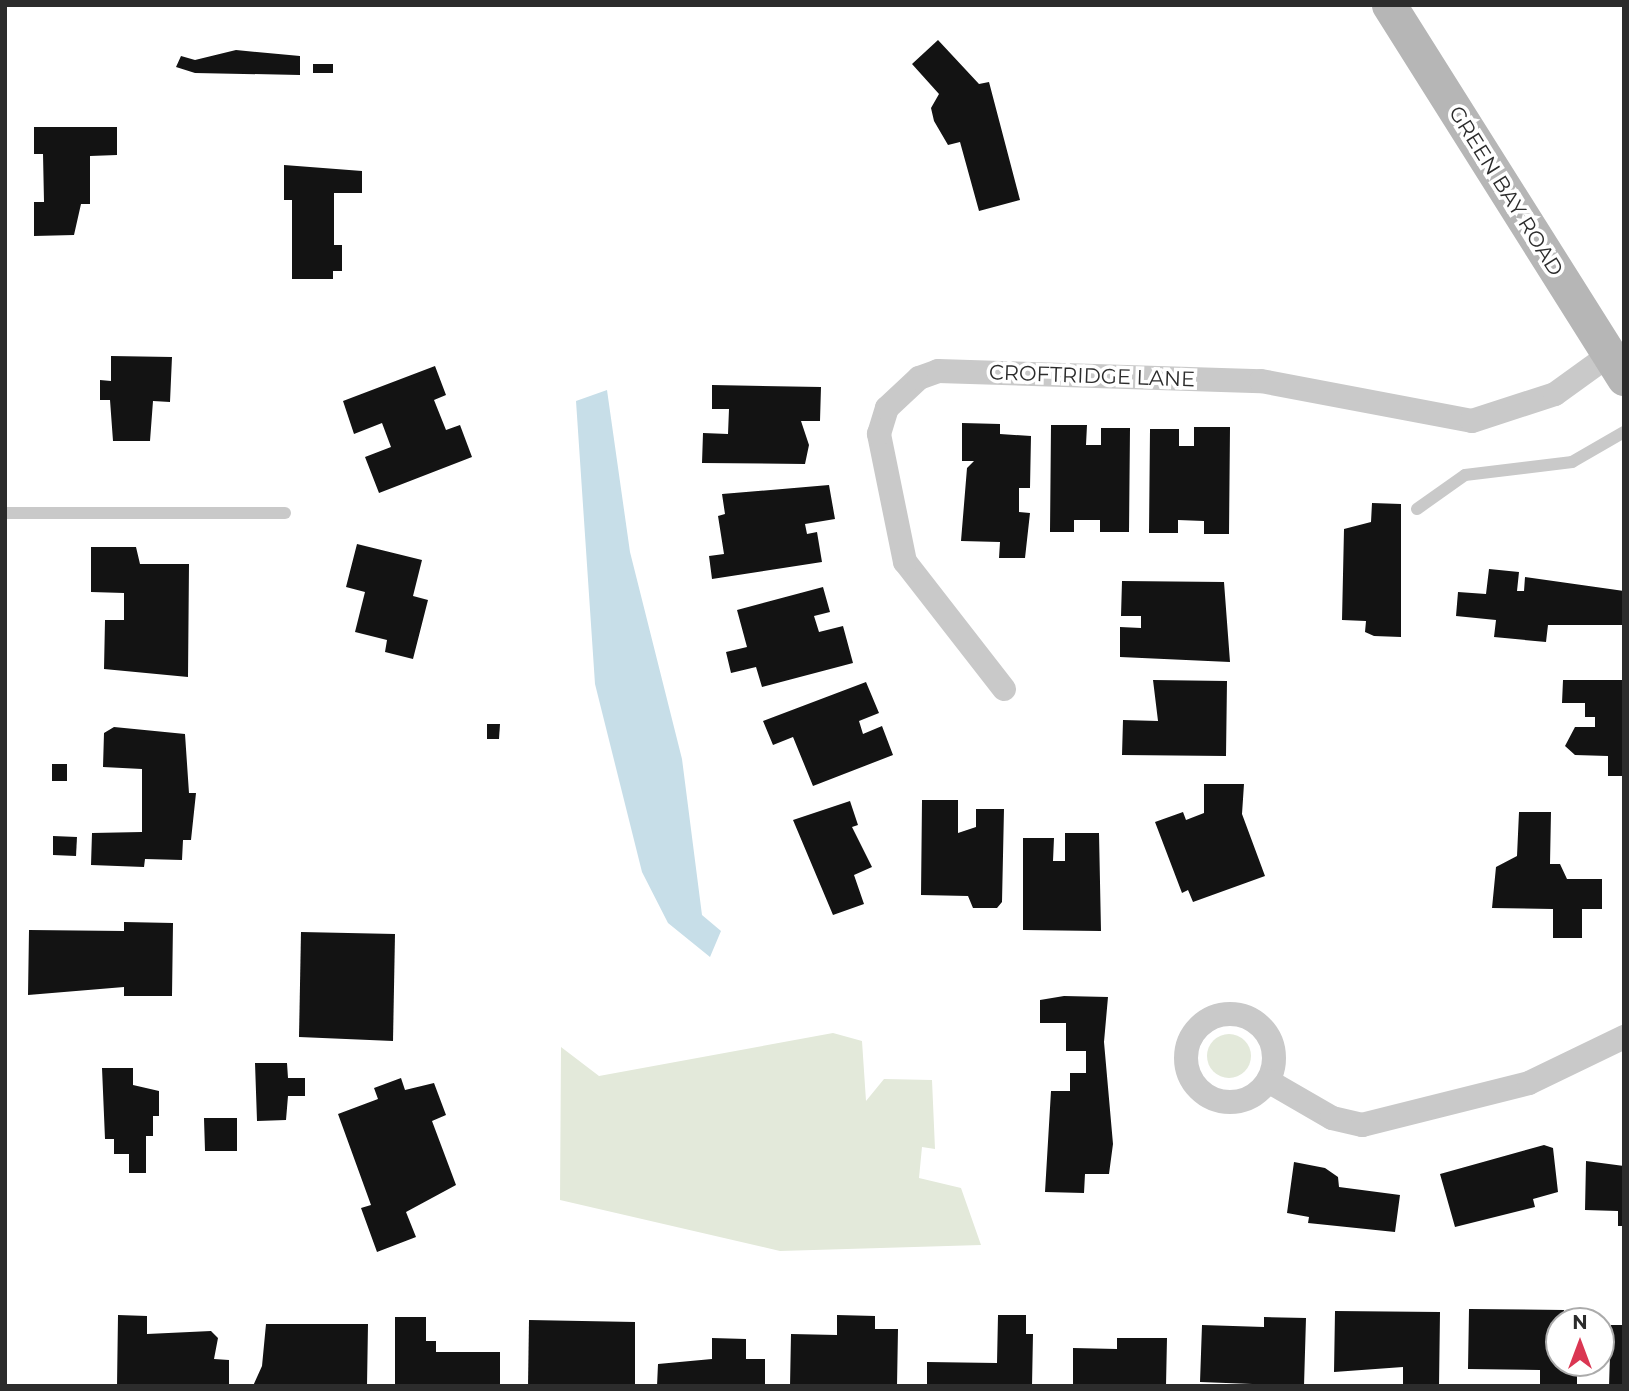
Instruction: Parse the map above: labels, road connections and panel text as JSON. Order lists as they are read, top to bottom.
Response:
{
  "streets": {
    "main road": ["GREEN BAY ROAD"],
    "street": ["CROFTRIDGE LANE"]
  },
  "crossings": [
    ["GREEN BAY ROAD", "CROFTRIDGE LANE"]
  ],
  "north": "top"
}
